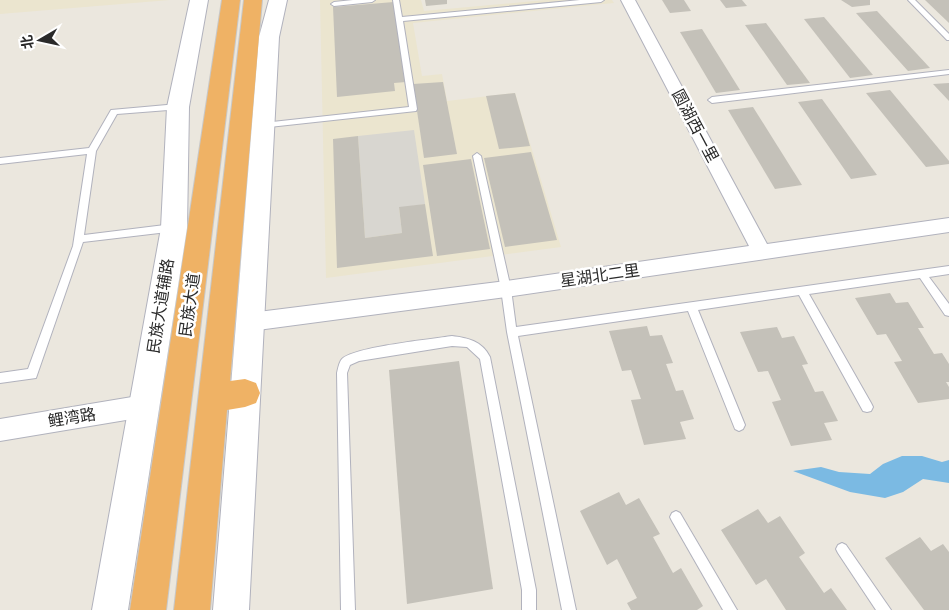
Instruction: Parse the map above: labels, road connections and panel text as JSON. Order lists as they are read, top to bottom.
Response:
{
  "streets": {
    "highway": ["民族大道"],
    "street": [
      "圆湖西一里",
      "星湖北二里",
      "民族大道辅路",
      "鲤湾路"
    ]
  },
  "crossings": [
    ["圆湖西一里", "星湖北二里"],
    ["民族大道", "民族大道辅路"],
    ["民族大道辅路", "鲤湾路"]
  ],
  "north": "left"
}
